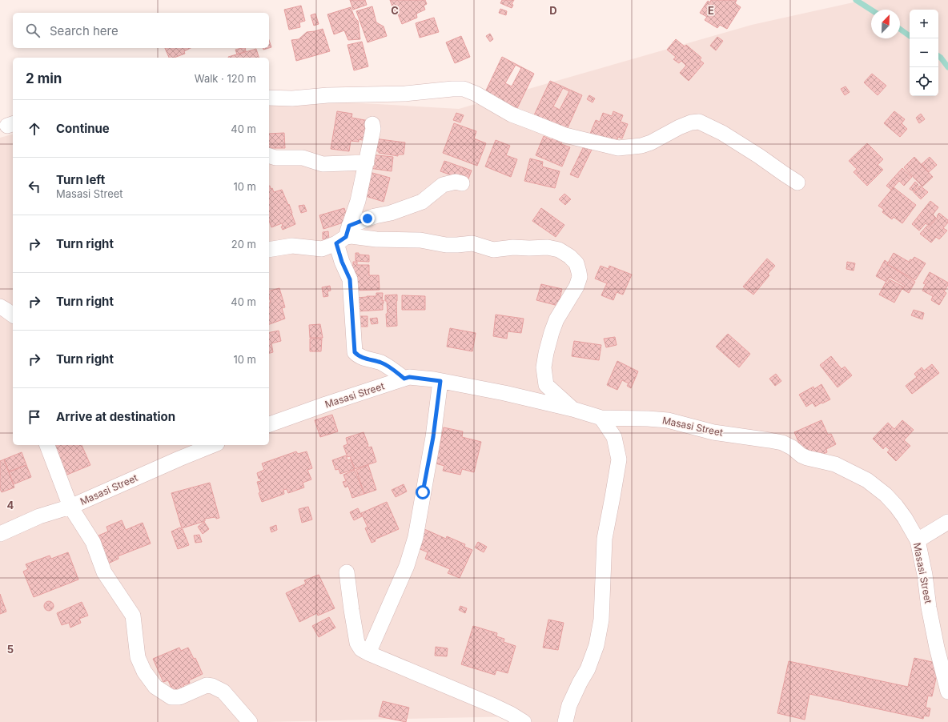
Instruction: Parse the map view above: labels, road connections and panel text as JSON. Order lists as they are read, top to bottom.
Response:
{
  "streets": {
    "street": ["Masasi Street"]
  },
  "north": "top right",
  "page": {
    "map_buttons": ["+", "−"],
    "search": "Search here",
    "heading": ["2 min", "Walk · 120 m"],
    "list": [
      ["Continue", "40 m"],
      ["Turn left", "Masasi Street", "10 m"],
      ["Turn right", "20 m"],
      ["Turn right", "40 m"],
      ["Turn right", "10 m"],
      "Arrive at destination"
    ]
  },
  "grid": {
    "columns": ["C", "D", "E"],
    "rows": ["4", "5"]
  }
}
